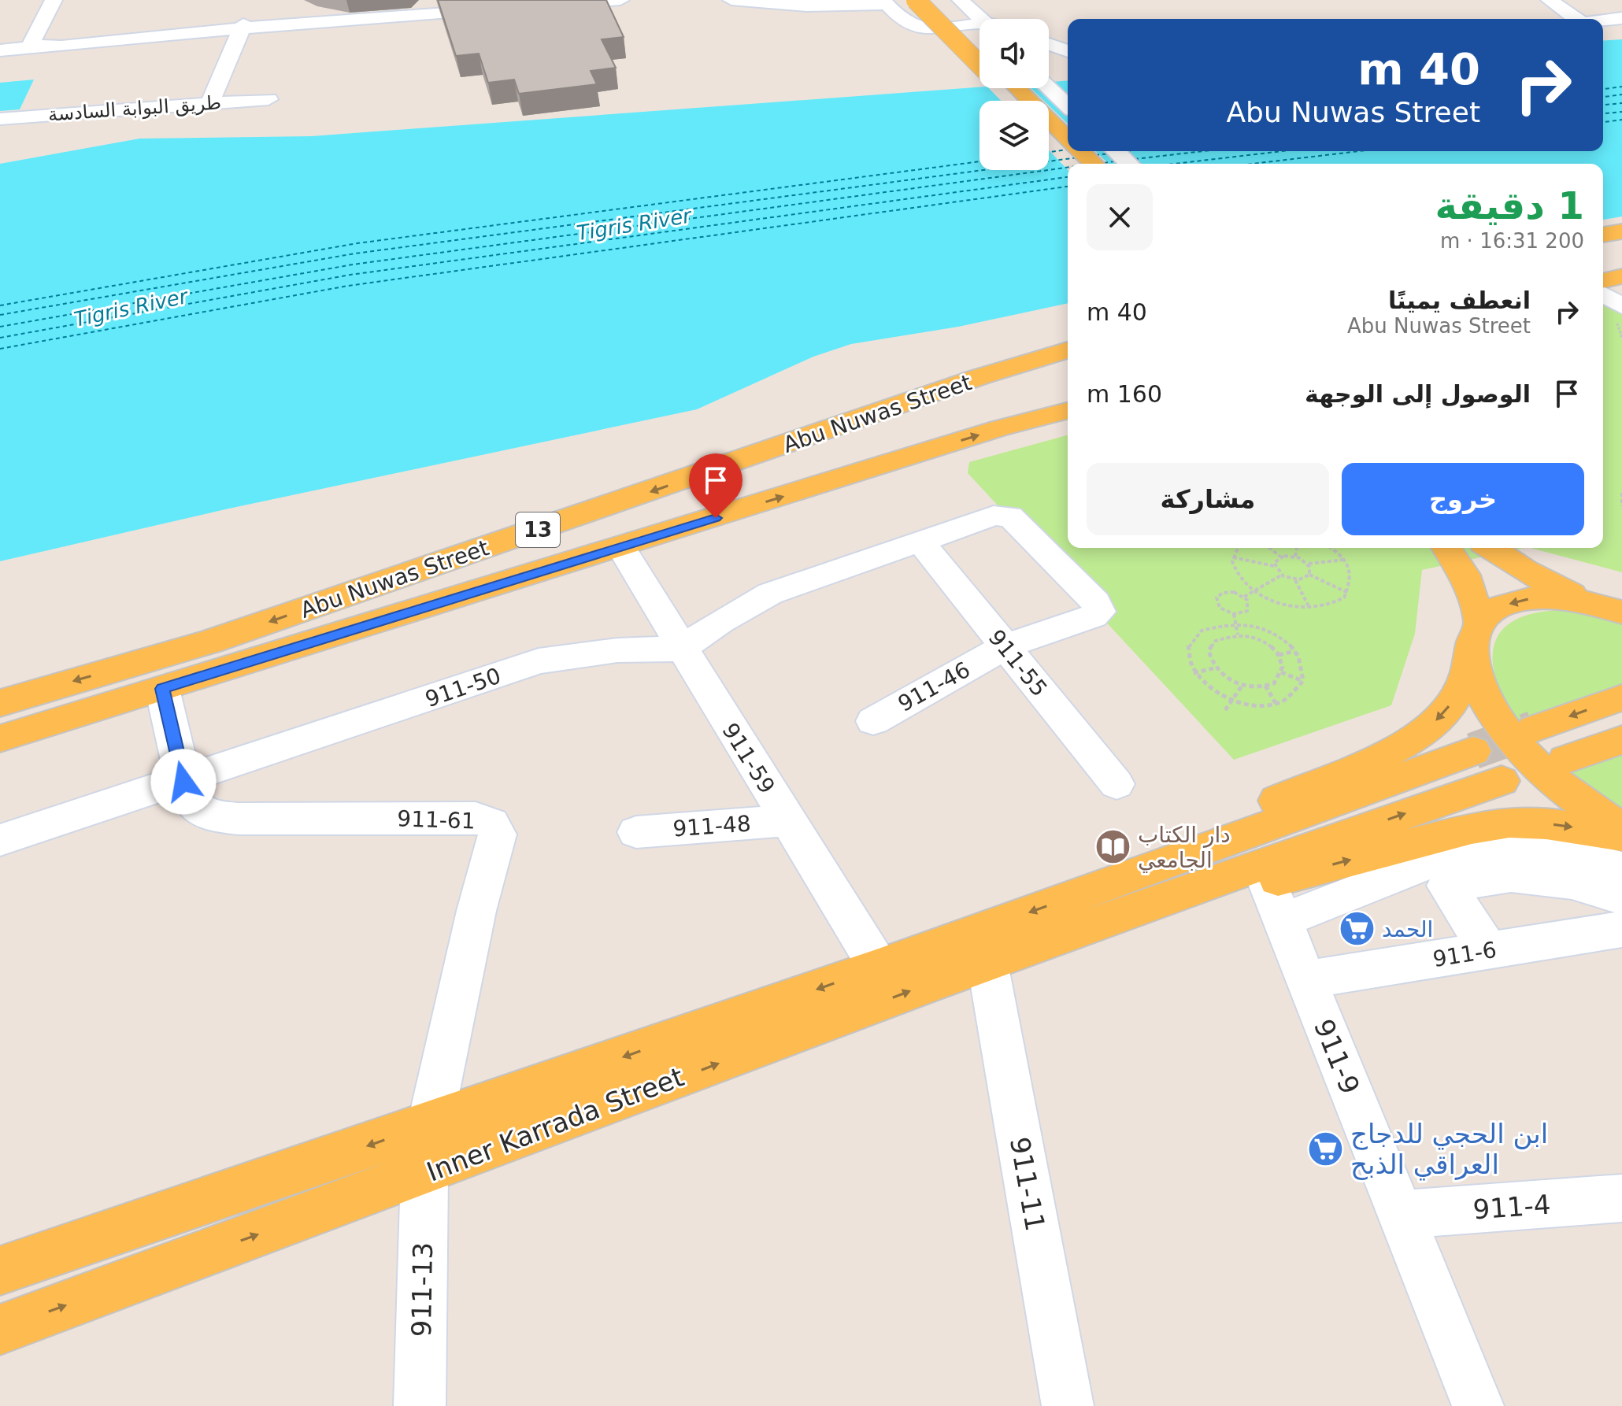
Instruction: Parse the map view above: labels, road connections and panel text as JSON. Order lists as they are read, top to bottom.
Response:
{
  "streets": {
    "main road": ["Abu Nuwas Street", "13", "Inner Karrada Street"],
    "street": [
      "طريق البوابة السادسة",
      "911-55",
      "911-46",
      "911-50",
      "911-59",
      "911-61",
      "911-48",
      "911-6",
      "911-9",
      "911-11",
      "911-4",
      "911-13"
    ]
  },
  "crossings": [
    ["Abu Nuwas Street", "911-59"],
    ["Abu Nuwas Street", "911-61"],
    ["911-55", "911-46"],
    ["911-50", "911-59"],
    ["911-50", "911-61"],
    ["911-59", "911-48"],
    ["911-59", "Inner Karrada Street"],
    ["911-61", "Inner Karrada Street"],
    ["911-6", "911-9"],
    ["911-9", "911-4"],
    ["Inner Karrada Street", "911-11"],
    ["Inner Karrada Street", "911-13"]
  ],
  "water": ["Tigris River"],
  "places": {
    "library": ["دار الكتاب الجامعي"],
    "supermarket": ["الحمد", "ابن الحجي للدجاج العراقي الذبح"]
  },
  "page": {
    "turn": ["40 m", "Abu Nuwas Street"],
    "heading": ["1 دقيقة", "200 m · 16:31"],
    "list": [
      {
        "name": "انعطف يمينًا",
        "note": "Abu Nuwas Street",
        "value": "40 m"
      },
      {
        "name": "الوصول إلى الوجهة",
        "value": "160 m"
      }
    ],
    "buttons": ["خروج", "مشاركة"]
  }
}
